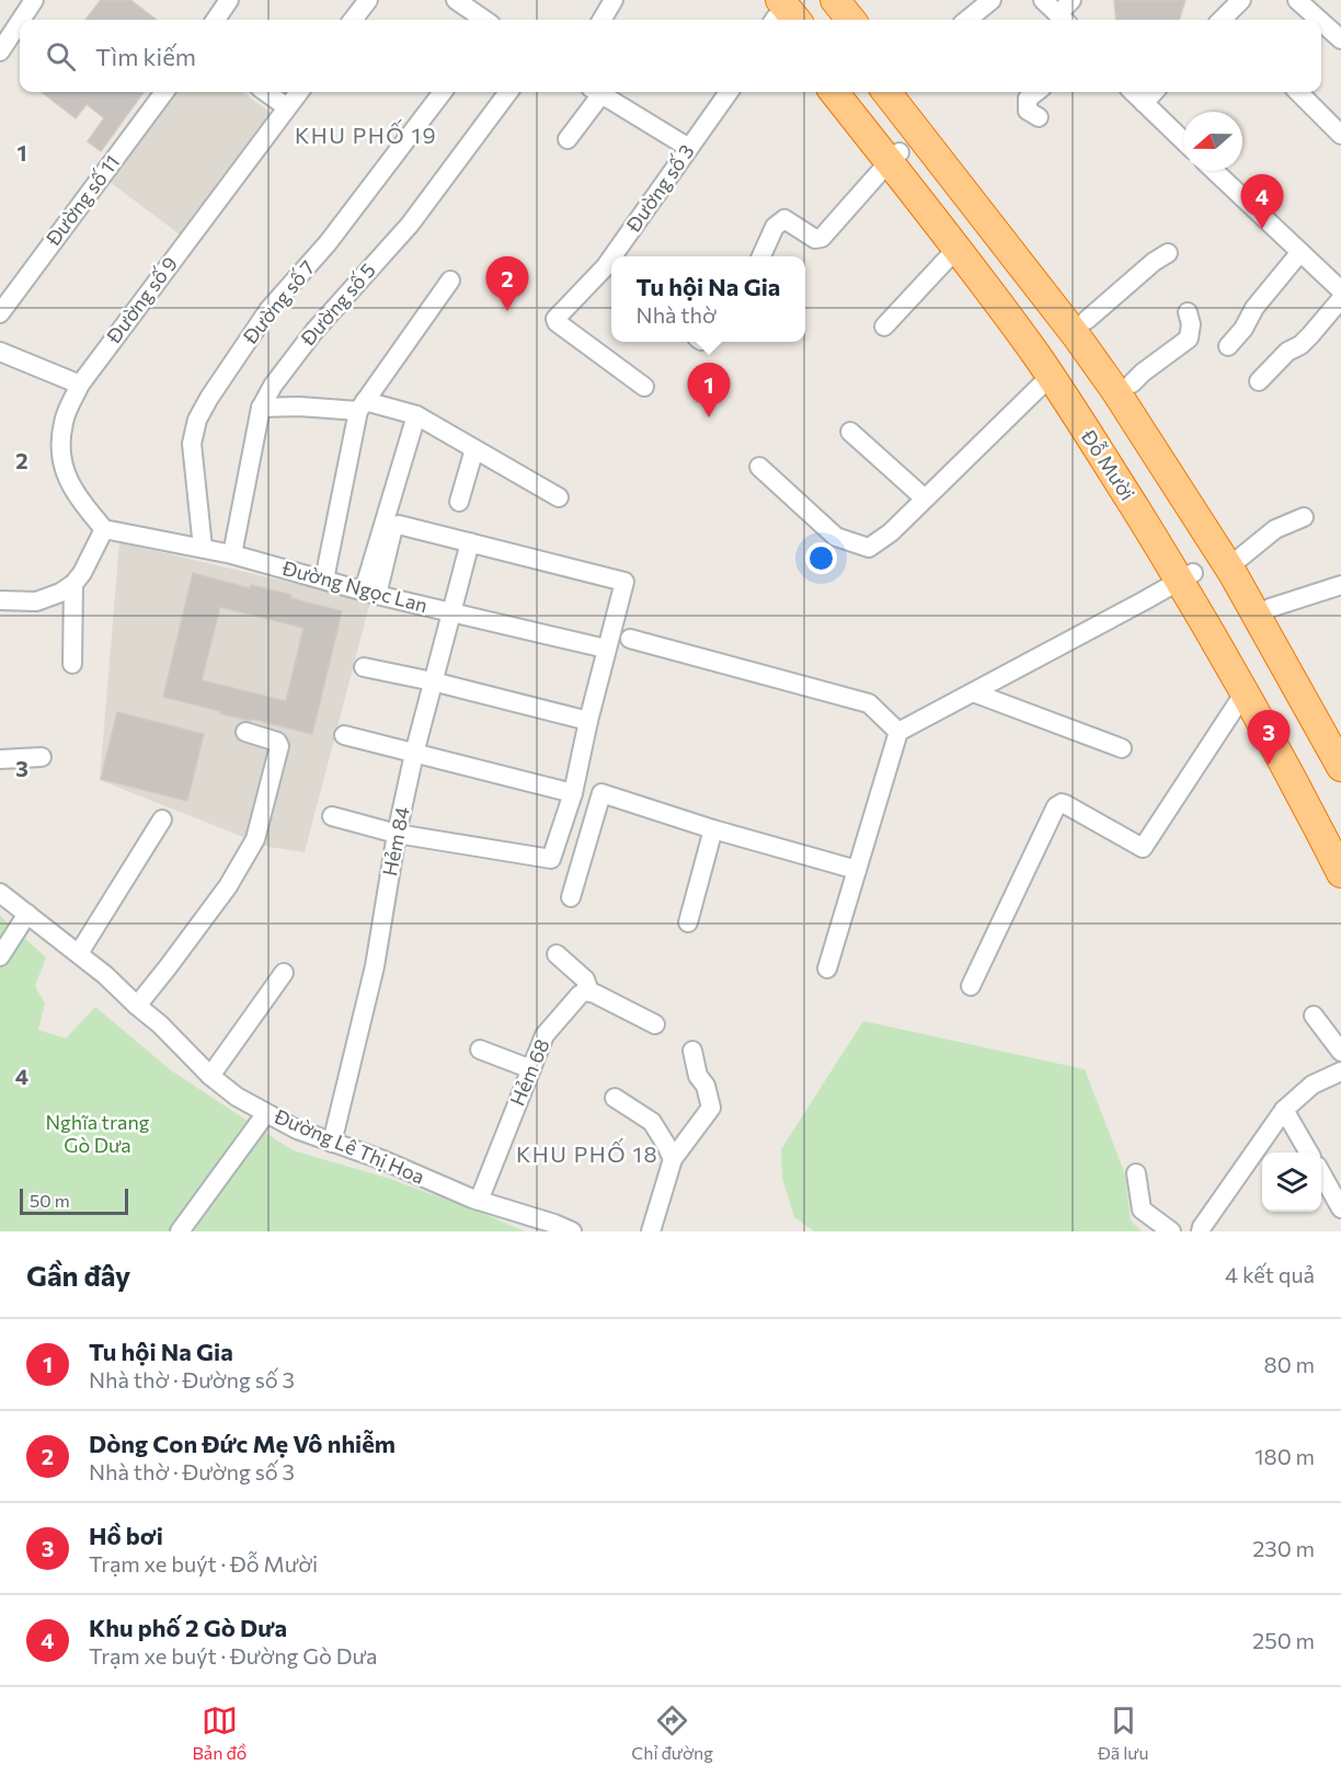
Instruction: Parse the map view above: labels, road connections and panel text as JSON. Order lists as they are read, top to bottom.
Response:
{
  "streets": {
    "highway": ["Đỗ Mười"],
    "street": [
      "Đường số 3",
      "Đường số 11",
      "Đường số 9",
      "Đường số 7",
      "Đường số 5",
      "Đường Ngọc Lan",
      "Hẻm 84",
      "Hẻm 68",
      "Đường Lê Thị Hoa"
    ]
  },
  "crossings": [
    ["Đường số 9", "Đường Ngọc Lan"],
    ["Đường số 7", "Đường Ngọc Lan"],
    ["Đường số 5", "Đường Ngọc Lan"],
    ["Đường Ngọc Lan", "Hẻm 84"],
    ["Hẻm 84", "Đường Lê Thị Hoa"],
    ["Hẻm 68", "Đường Lê Thị Hoa"]
  ],
  "districts": ["KHU PHỐ 19", "KHU PHỐ 18"],
  "parks": ["Nghĩa trang Gò Dưa"],
  "scale_bar": "50 m",
  "north": "left",
  "page": {
    "search": "Tìm kiếm",
    "pins": [
      "4",
      "2",
      "1",
      "3"
    ],
    "popup": ["Tu hội Na Gia", "Nhà thờ"],
    "scale": "50 m",
    "heading": ["Gần đây", "4 kết quả"],
    "list": [
      {
        "mark": "1",
        "name": "Tu hội Na Gia",
        "note": "Nhà thờ · Đường số 3",
        "value": "80 m"
      },
      {
        "mark": "2",
        "name": "Dòng Con Đức Mẹ Vô nhiễm",
        "note": "Nhà thờ · Đường số 3",
        "value": "180 m"
      },
      {
        "mark": "3",
        "name": "Hồ bơi",
        "note": "Trạm xe buýt · Đỗ Mười",
        "value": "230 m"
      },
      {
        "mark": "4",
        "name": "Khu phố 2 Gò Dưa",
        "note": "Trạm xe buýt · Đường Gò Dưa",
        "value": "250 m"
      }
    ],
    "nav": ["Bản đồ", "Chỉ đường", "Đã lưu"]
  },
  "grid": {
    "rows": [
      "1",
      "2",
      "3",
      "4"
    ]
  }
}
